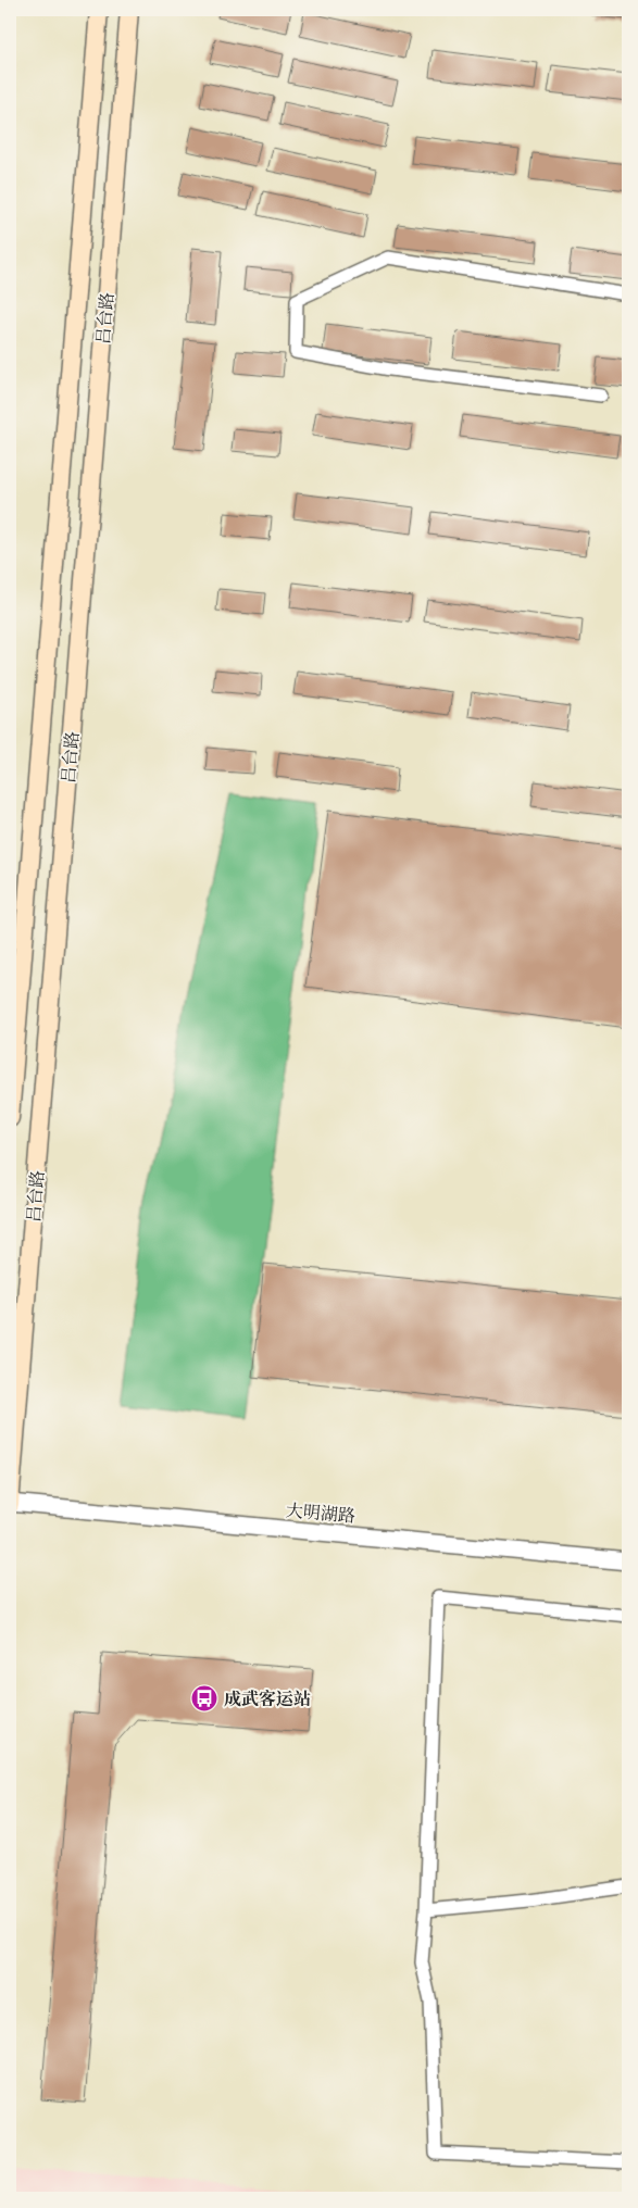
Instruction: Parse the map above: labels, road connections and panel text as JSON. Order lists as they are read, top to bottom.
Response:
{
  "streets": {
    "main road": ["吕台路"],
    "street": ["大明湖路"]
  },
  "crossings": [
    ["吕台路", "大明湖路"]
  ],
  "places": {
    "bus stop": ["成武客运站"]
  }
}
